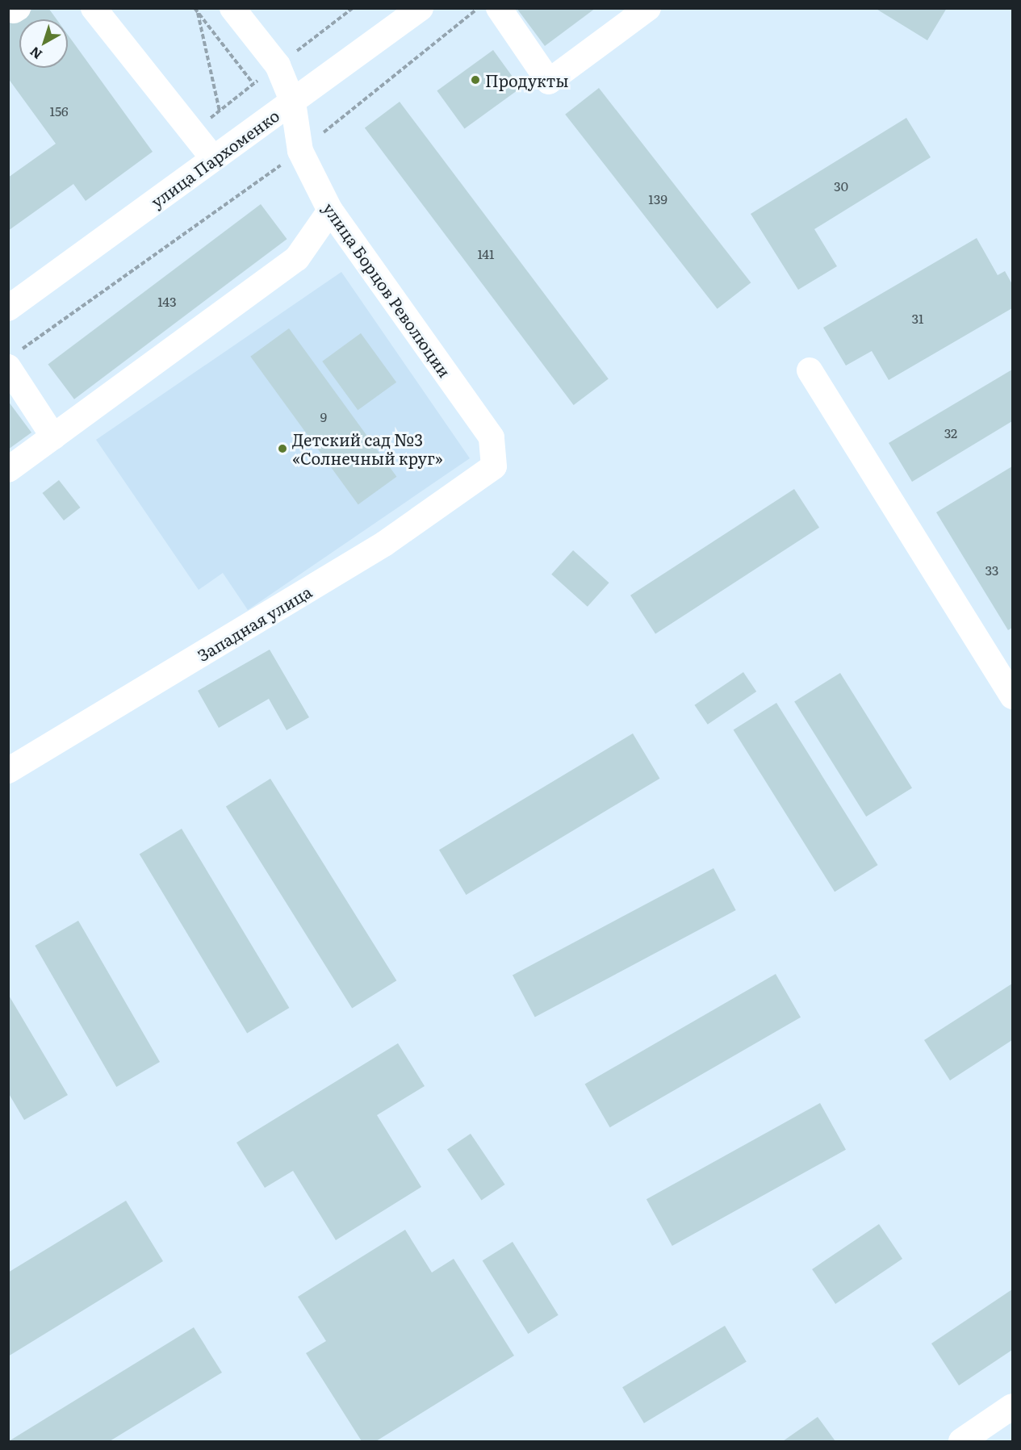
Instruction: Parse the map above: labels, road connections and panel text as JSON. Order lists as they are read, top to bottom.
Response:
{
  "streets": {
    "street": ["улица Пархоменко", "улица Борцов Революции", "Западная улица"]
  },
  "crossings": [
    ["улица Пархоменко", "улица Борцов Революции"],
    ["улица Борцов Революции", "Западная улица"]
  ],
  "places": ["Продукты", "Детский сад №3 «Солнечный круг»"],
  "house_numbers": [
    "156",
    "30",
    "139",
    "141",
    "143",
    "31",
    "9",
    "32",
    "33"
  ],
  "north": "bottom left"
}
